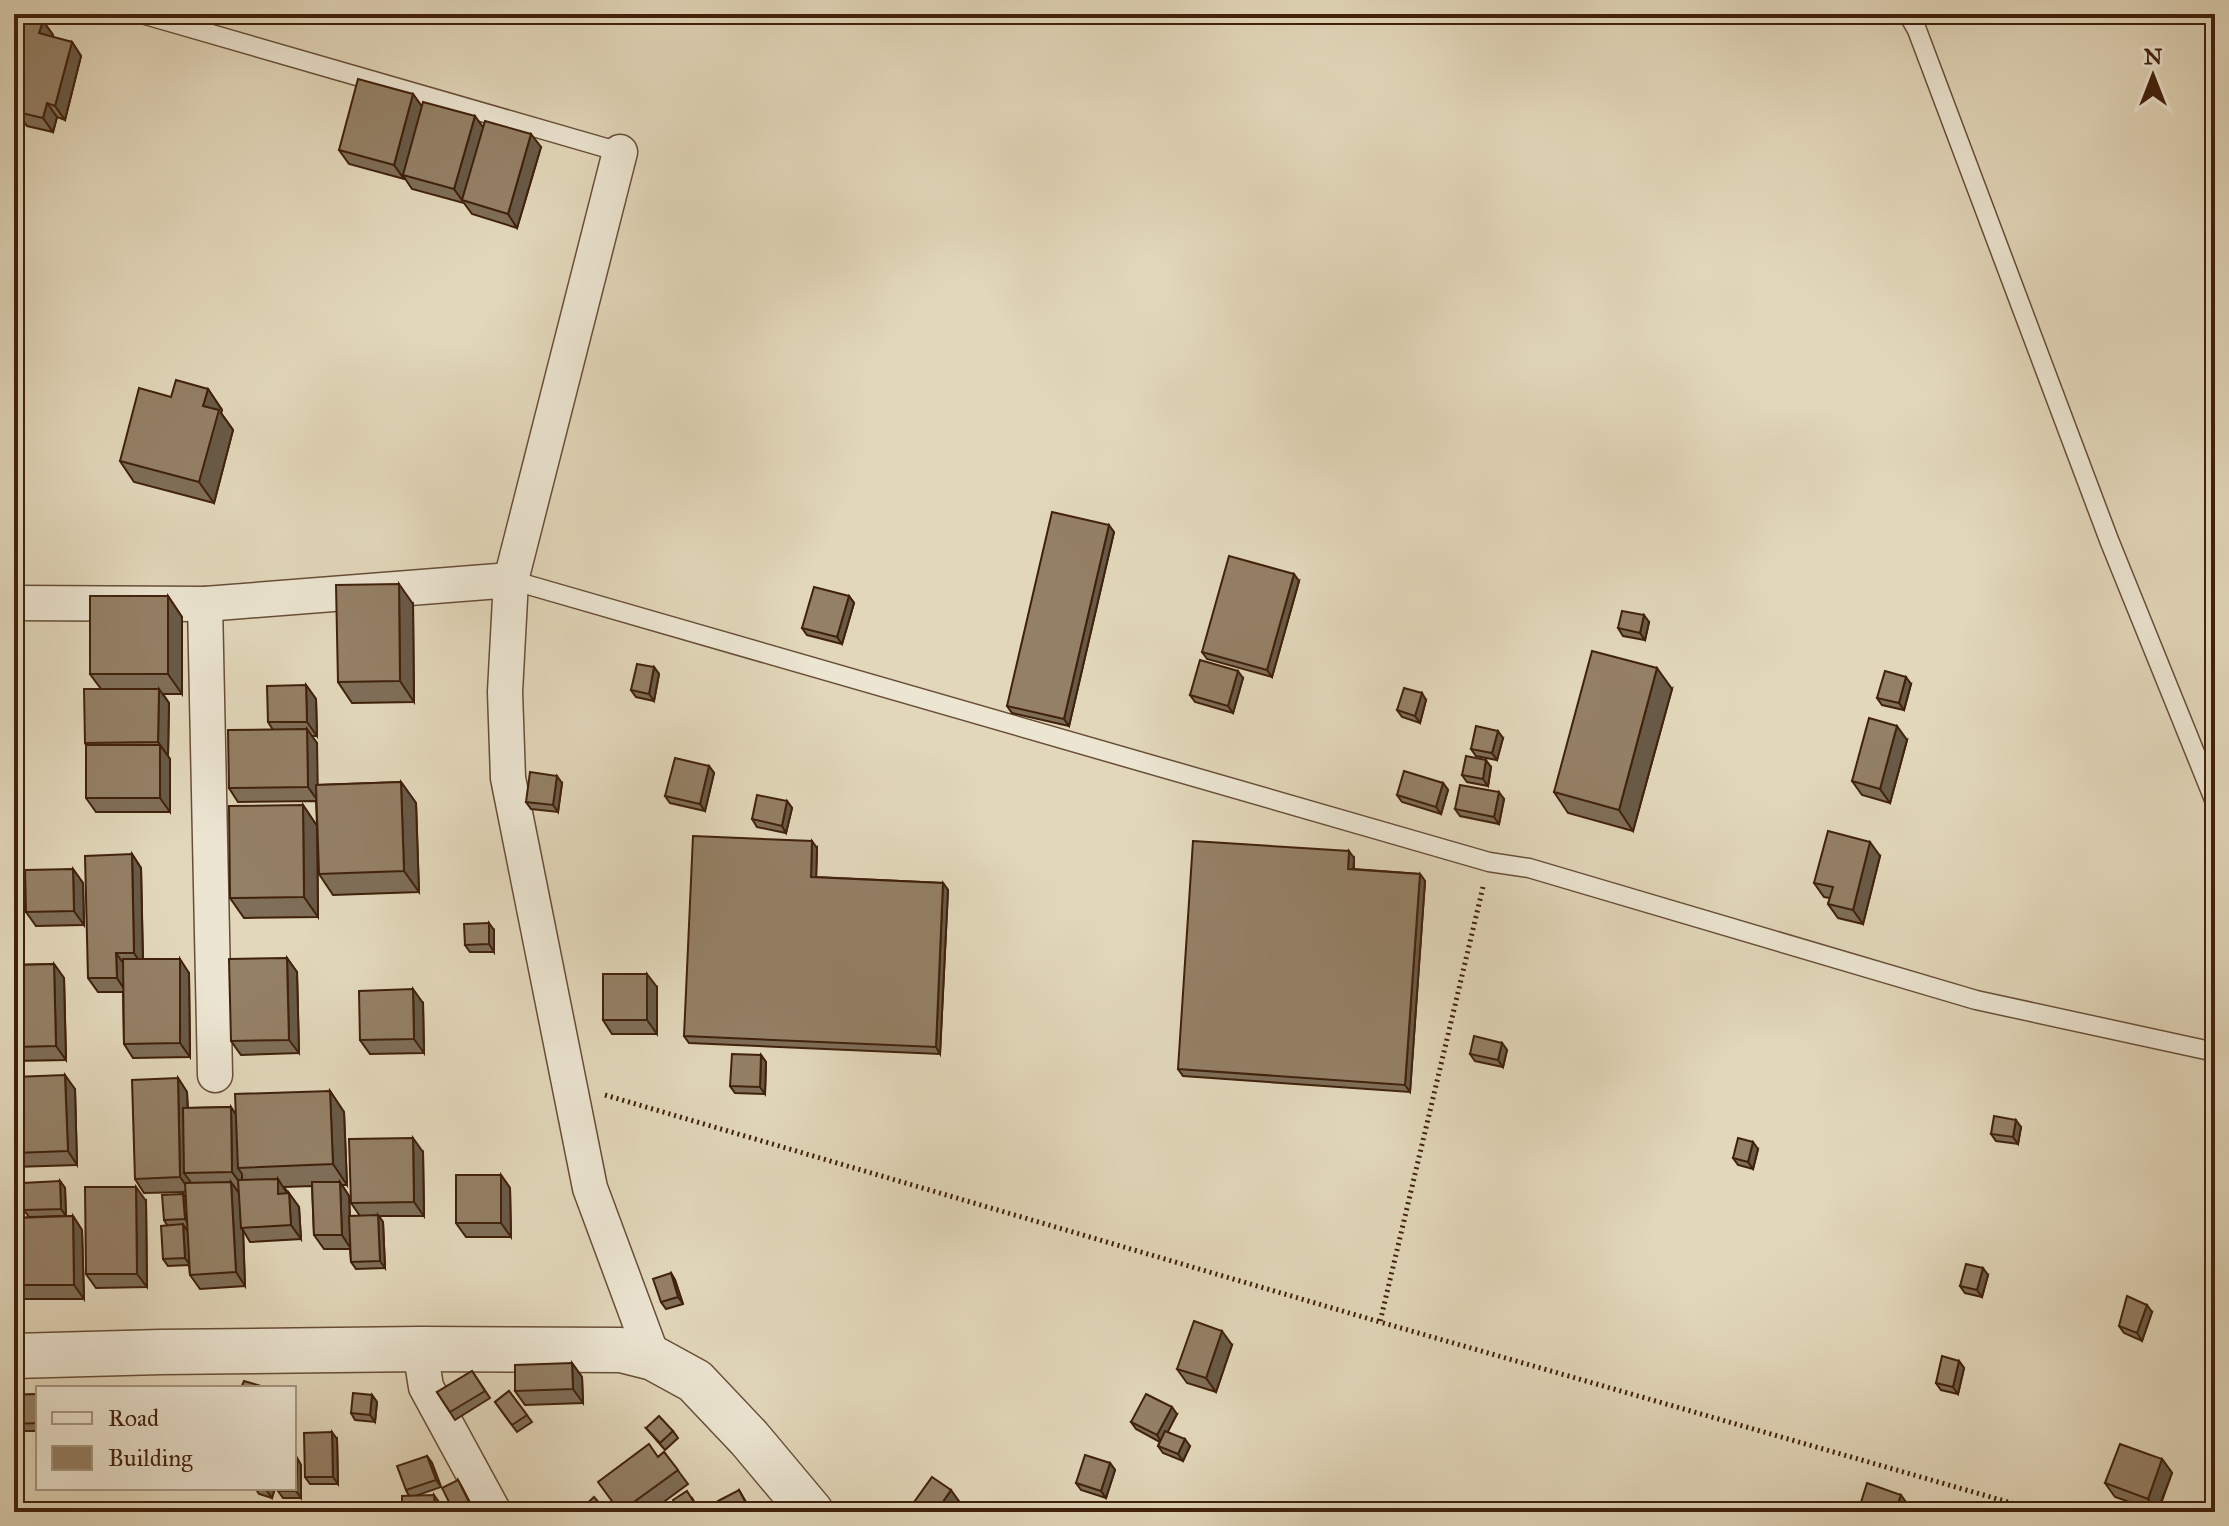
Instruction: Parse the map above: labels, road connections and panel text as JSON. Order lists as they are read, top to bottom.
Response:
{
  "legend": ["Road", "Building"],
  "north": "top"
}
